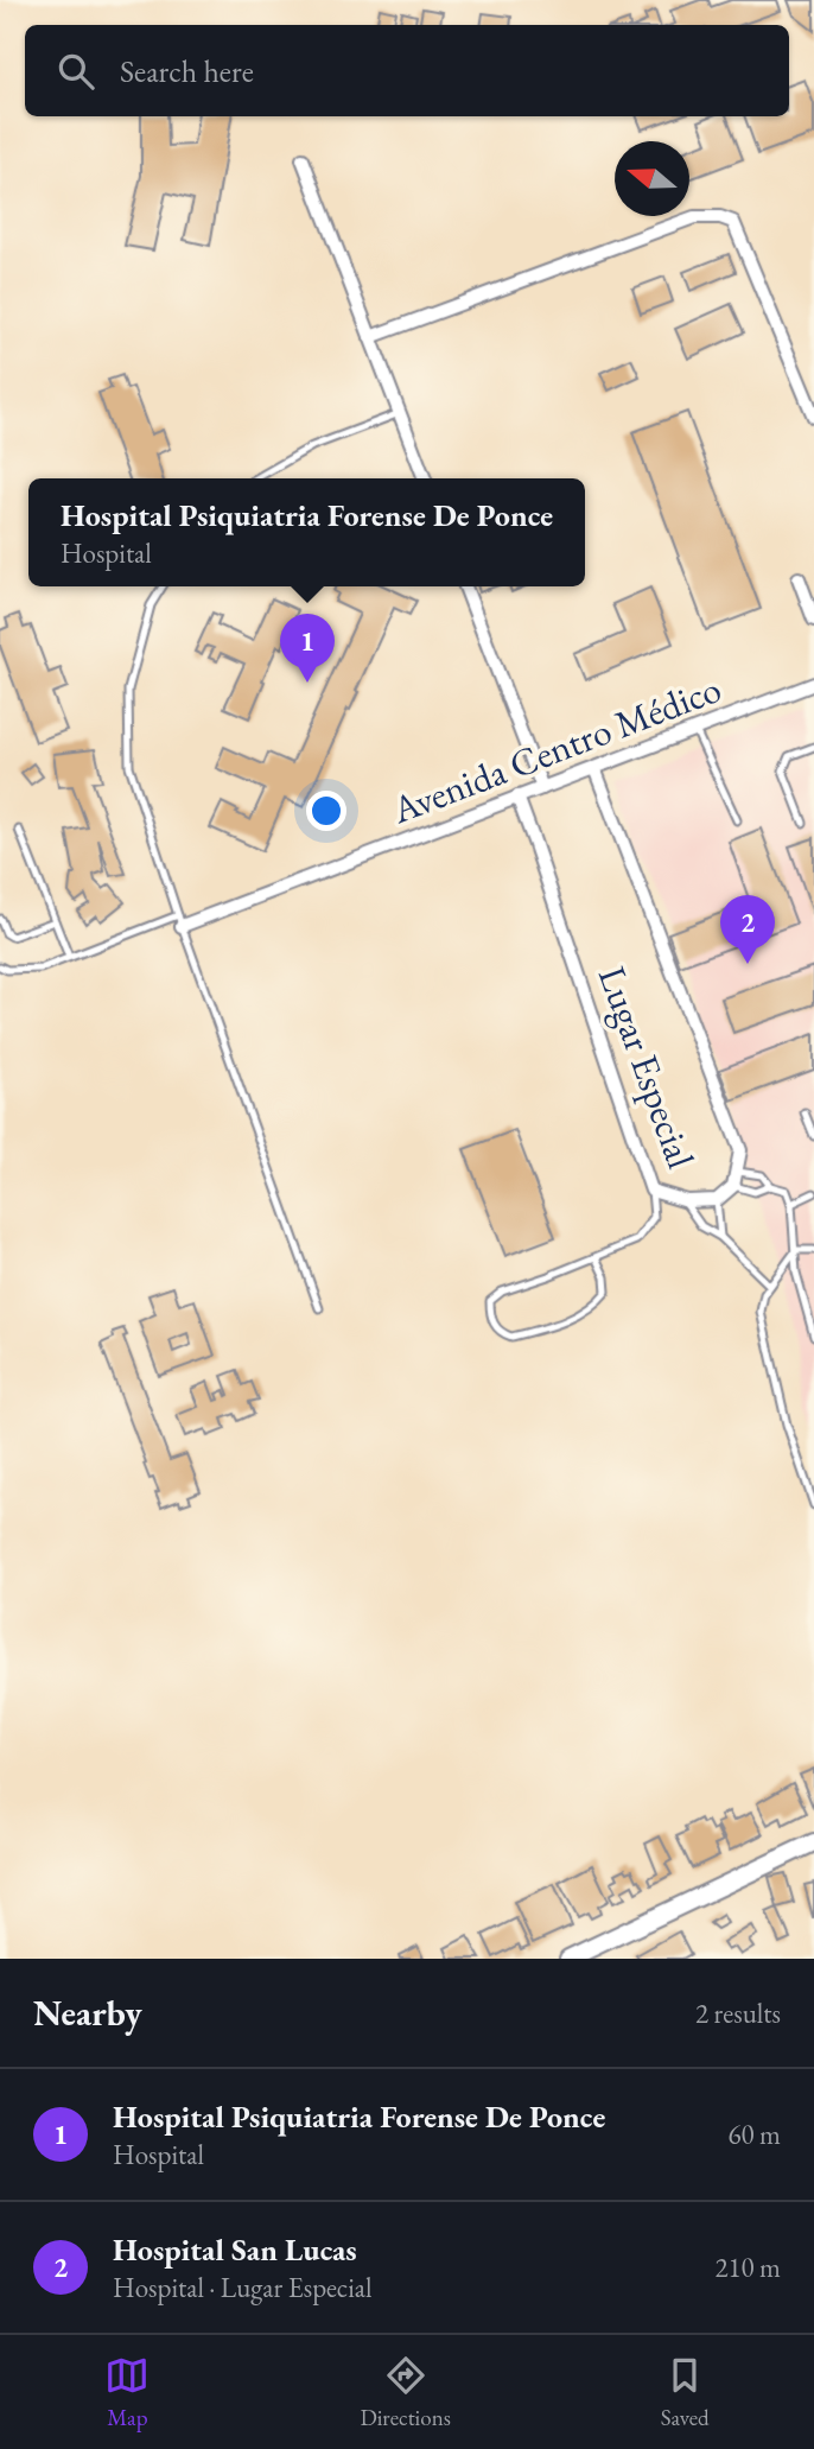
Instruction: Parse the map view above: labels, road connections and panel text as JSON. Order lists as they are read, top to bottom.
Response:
{
  "streets": {
    "street": ["Avenida Centro Médico", "Lugar Especial"]
  },
  "crossings": [
    ["Avenida Centro Médico", "Lugar Especial"]
  ],
  "north": "left",
  "page": {
    "search": "Search here",
    "popup": ["Hospital Psiquiatria Forense De Ponce", "Hospital"],
    "pins": ["1", "2"],
    "heading": ["Nearby", "2 results"],
    "list": [
      {
        "mark": "1",
        "name": "Hospital Psiquiatria Forense De Ponce",
        "note": "Hospital",
        "value": "60 m"
      },
      {
        "mark": "2",
        "name": "Hospital San Lucas",
        "note": "Hospital · Lugar Especial",
        "value": "210 m"
      }
    ],
    "nav": ["Map", "Directions", "Saved"]
  }
}
